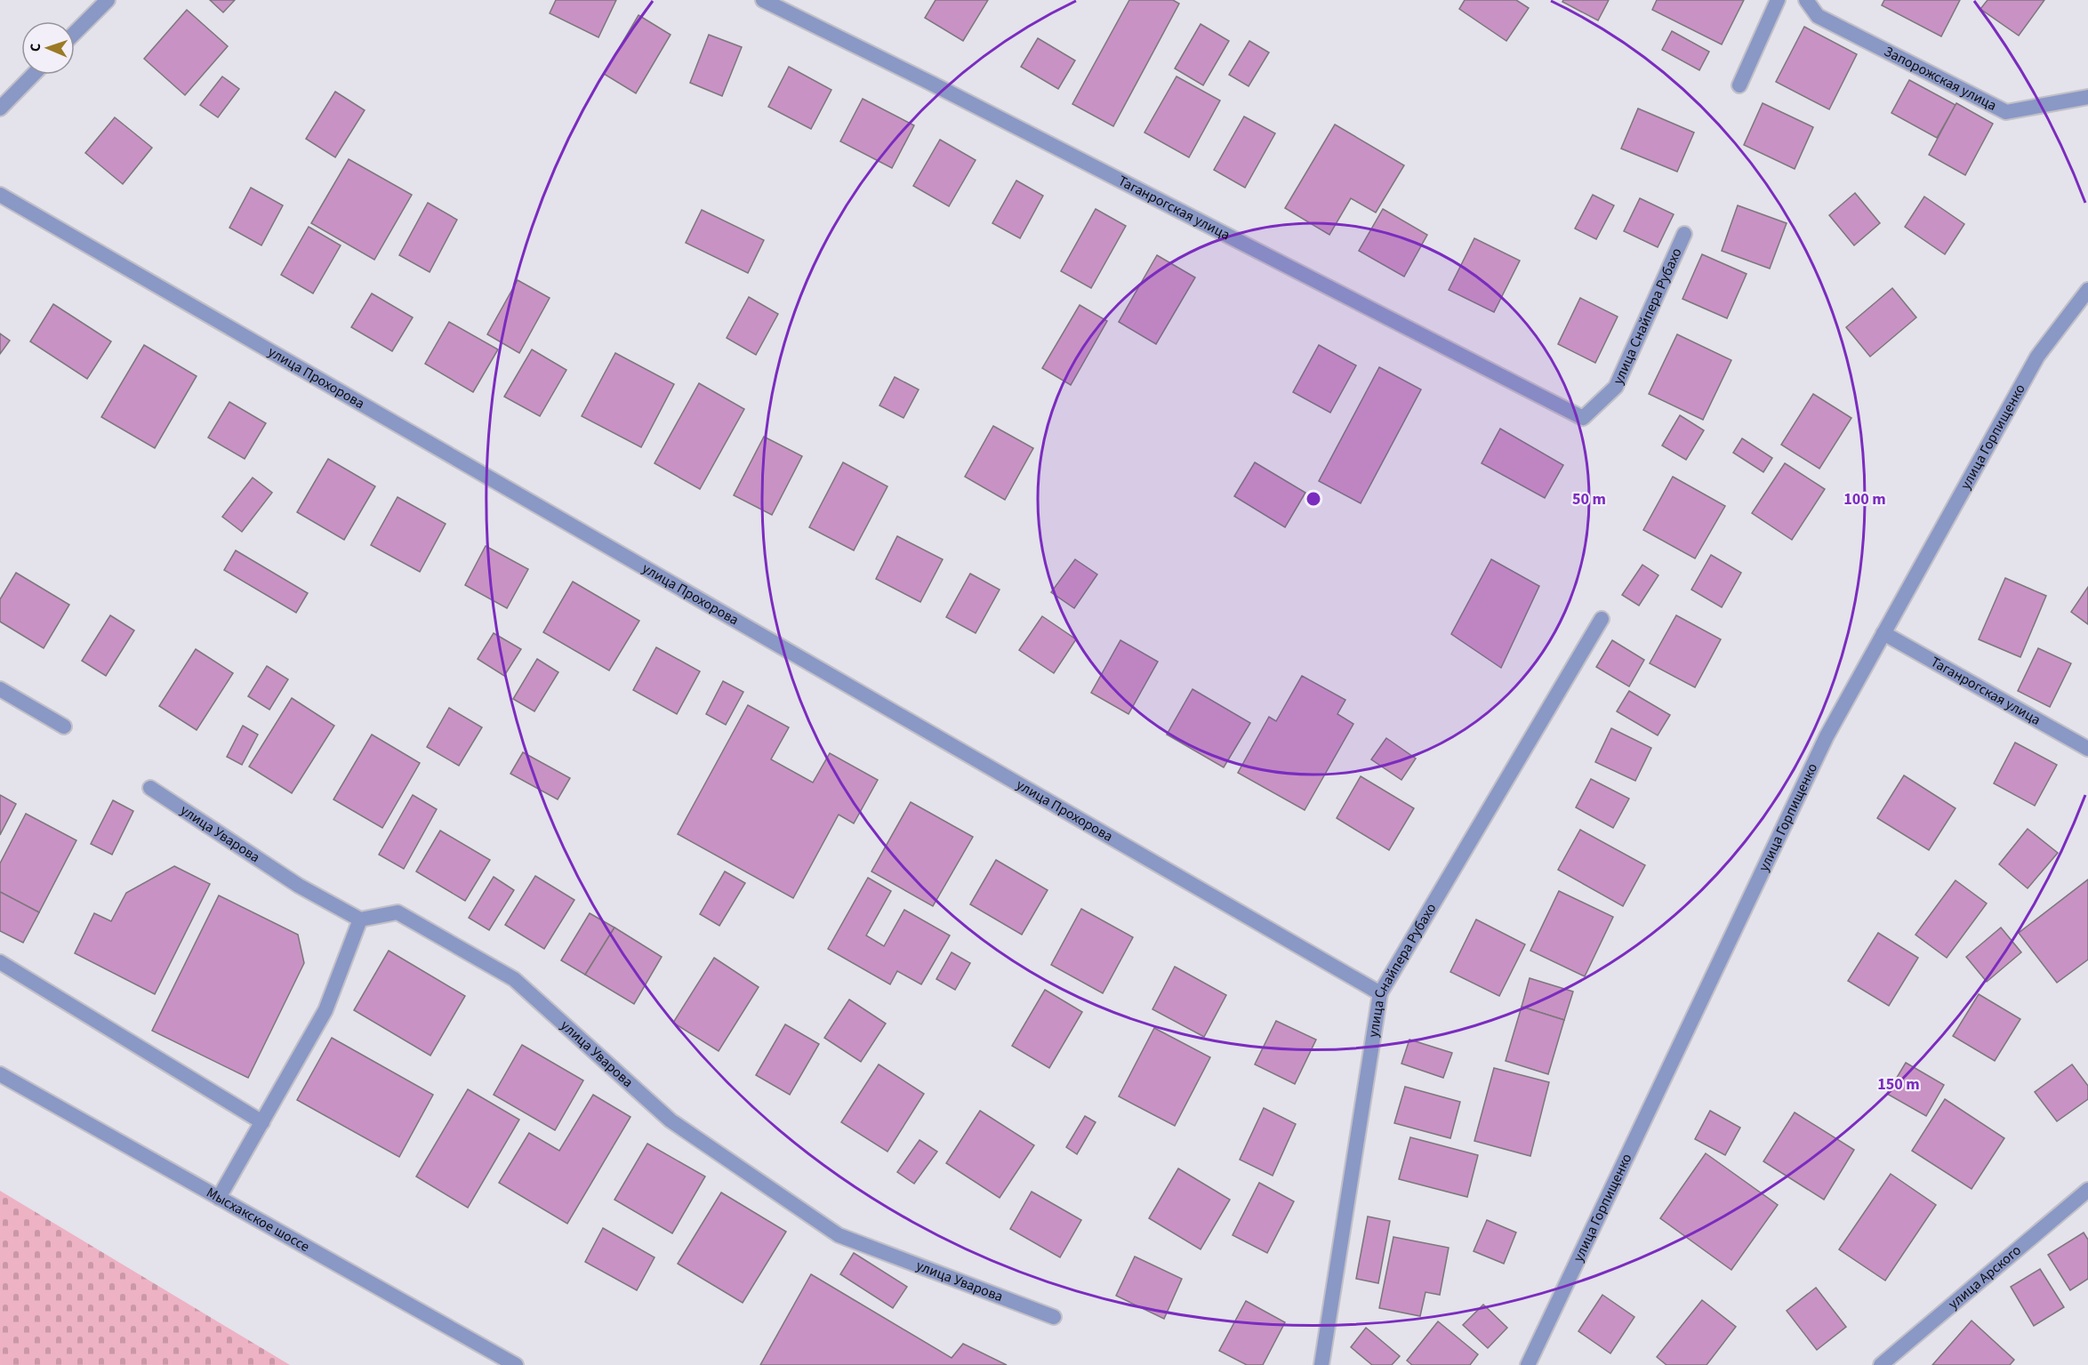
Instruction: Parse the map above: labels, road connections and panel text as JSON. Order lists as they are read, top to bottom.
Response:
{
  "streets": {
    "street": [
      "Запорожская улица",
      "Таганрогская улица",
      "улица Снайпера Рубахо",
      "улица Прохорова",
      "улица Горпищенко",
      "улица Уварова",
      "Мысхакское шоссе",
      "улица Арского"
    ]
  },
  "crossings": [
    ["Таганрогская улица", "улица Снайпера Рубахо"],
    ["Таганрогская улица", "улица Горпищенко"],
    ["улица Снайпера Рубахо", "улица Прохорова"]
  ],
  "north": "left",
  "rings": ["50 m", "100 m", "150 m"]
}
